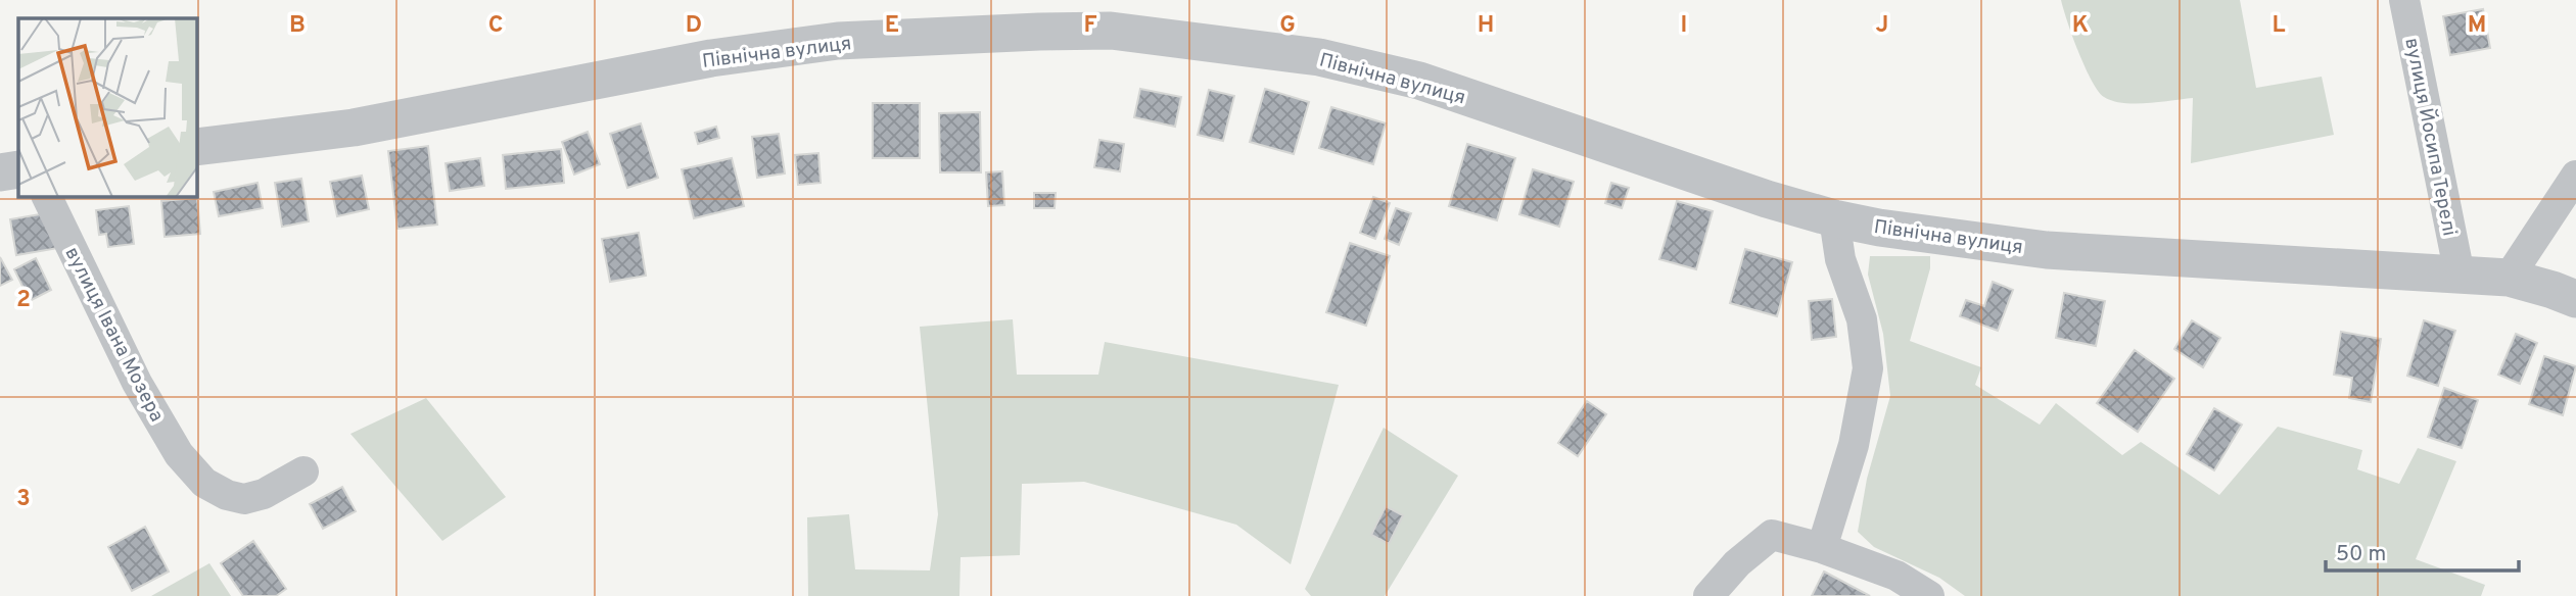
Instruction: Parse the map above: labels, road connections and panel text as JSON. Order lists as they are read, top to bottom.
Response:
{
  "streets": {
    "street": ["Північна вулиця", "вулиця Йосипа Терелі", "вулиця Івана Мозера"]
  },
  "crossings": [
    ["Північна вулиця", "вулиця Йосипа Терелі"]
  ],
  "scale_bar": "50 m",
  "grid": {
    "columns": [
      "B",
      "C",
      "D",
      "E",
      "F",
      "G",
      "H",
      "I",
      "J",
      "K",
      "L",
      "M"
    ],
    "rows": ["2", "3"]
  }
}
